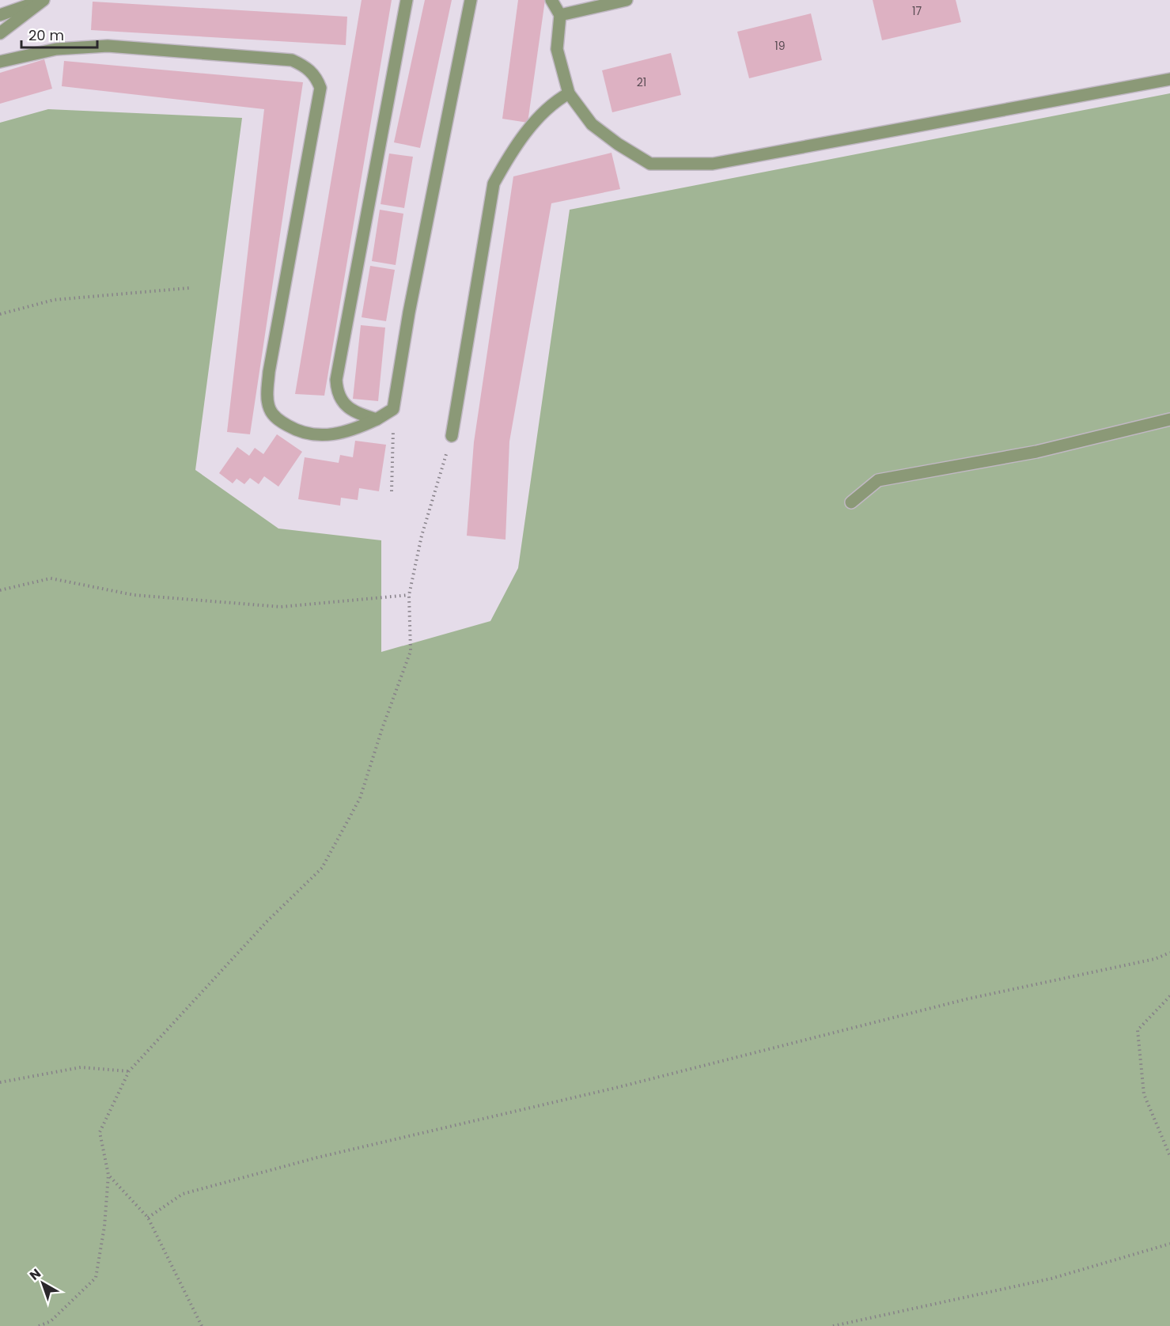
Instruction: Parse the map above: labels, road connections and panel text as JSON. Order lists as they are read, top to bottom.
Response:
{
  "house_numbers": ["17", "19", "21"],
  "scale_bar": "20 m",
  "north": "top left"
}
